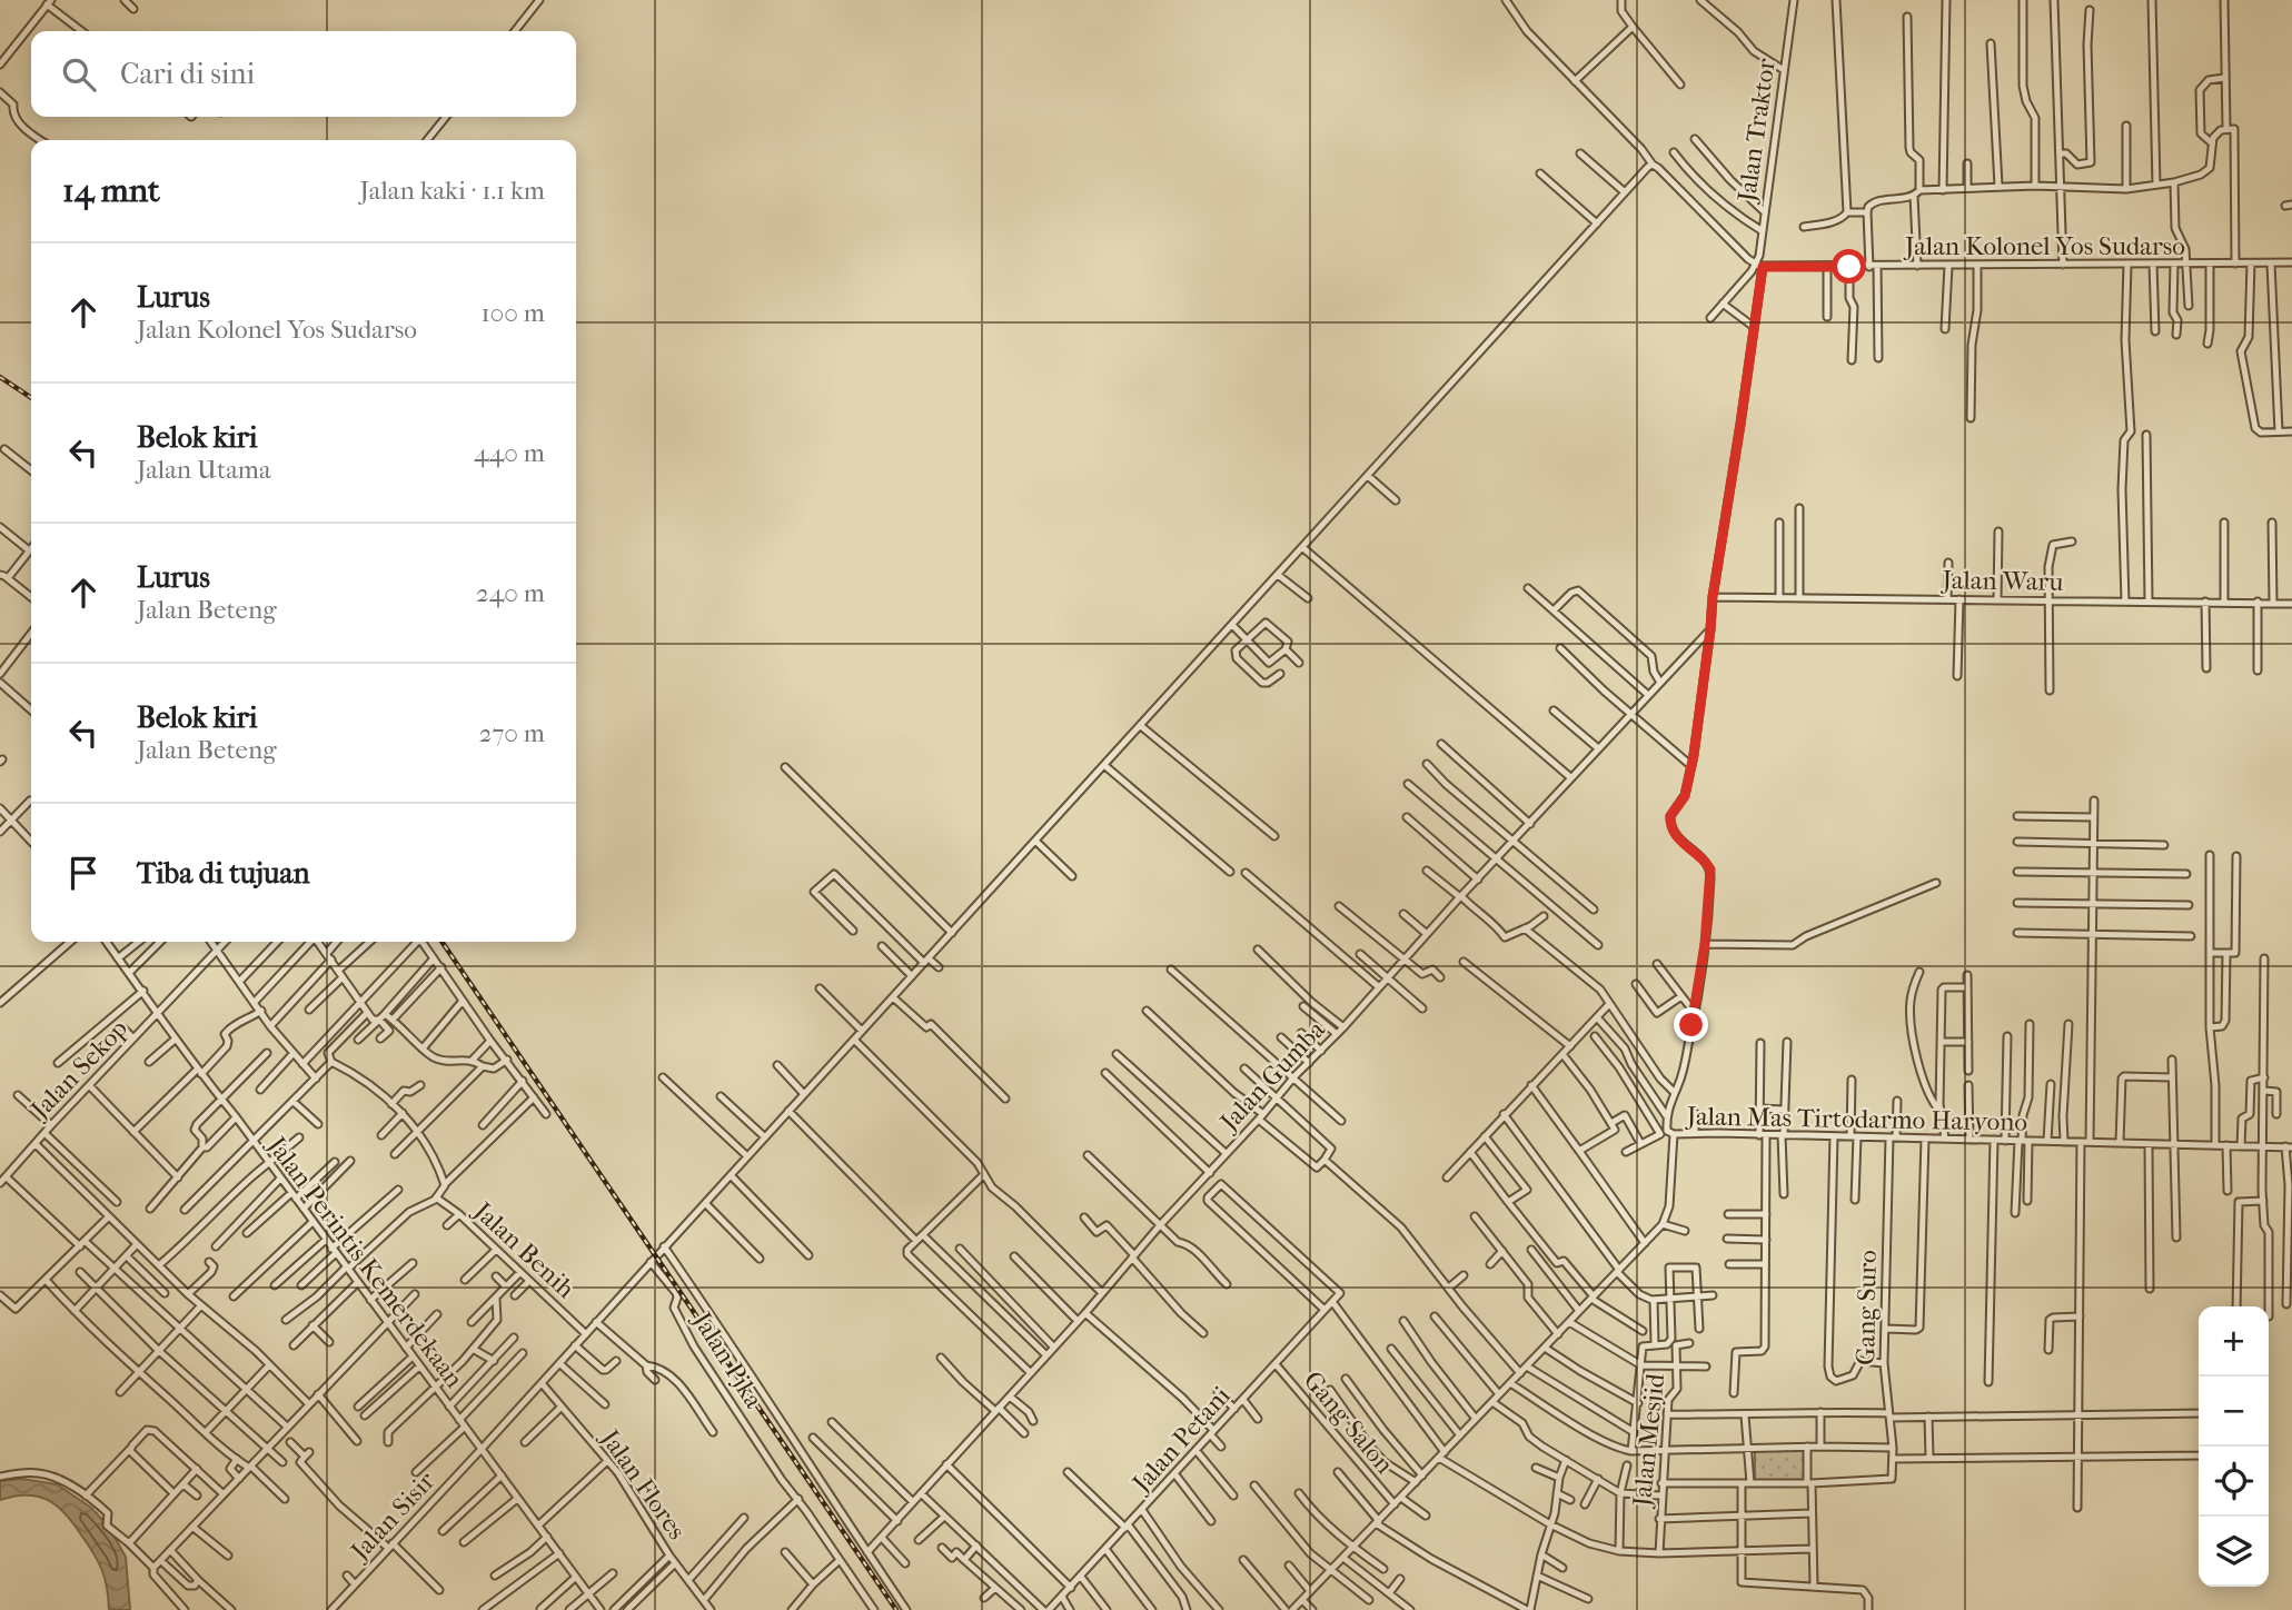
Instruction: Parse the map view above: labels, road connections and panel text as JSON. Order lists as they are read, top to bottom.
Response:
{
  "streets": {
    "street": [
      "Jalan Traktor",
      "Jalan Kolonel Yos Sudarso",
      "Jalan Waru",
      "Jalan Sekop",
      "Jalan Gumba",
      "Jalan Mas Tirtodarmo Haryono",
      "Jalan Benih",
      "Jalan Perintis Kemerdekaan",
      "Gang Suro",
      "Jalan Pjka",
      "Gang Salon",
      "Jalan Petani",
      "Jalan Mesjid",
      "Jalan Flores",
      "Jalan Sisir"
    ]
  },
  "crossings": [
    ["Jalan Traktor", "Jalan Kolonel Yos Sudarso"],
    ["Jalan Traktor", "Jalan Waru"],
    ["Jalan Traktor", "Jalan Gumba"],
    ["Jalan Sekop", "Jalan Perintis Kemerdekaan"],
    ["Jalan Mas Tirtodarmo Haryono", "Gang Suro"],
    ["Jalan Benih", "Jalan Sisir"],
    ["Jalan Perintis Kemerdekaan", "Jalan Sisir"],
    ["Jalan Pjka", "Jalan Sisir"],
    ["Gang Salon", "Jalan Petani"],
    ["Jalan Flores", "Jalan Sisir"]
  ],
  "page": {
    "search": "Cari di sini",
    "heading": ["14 mnt", "Jalan kaki · 1.1 km"],
    "list": [
      ["Lurus", "Jalan Kolonel Yos Sudarso", "100 m"],
      ["Belok kiri", "Jalan Utama", "440 m"],
      ["Lurus", "Jalan Beteng", "240 m"],
      ["Belok kiri", "Jalan Beteng", "270 m"],
      "Tiba di tujuan"
    ],
    "map_buttons": ["+", "−"]
  }
}
